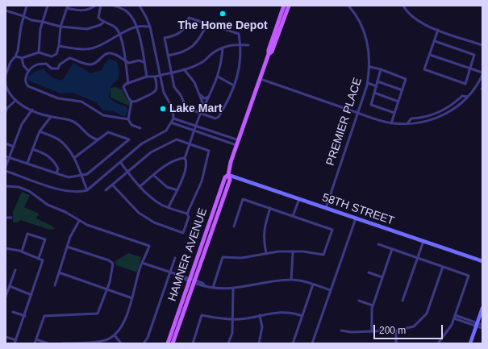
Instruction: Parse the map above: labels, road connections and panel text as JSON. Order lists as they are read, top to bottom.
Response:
{
  "streets": {
    "main road": ["HAMNER AVENUE"],
    "street": ["PREMIER PLACE", "58TH STREET"]
  },
  "crossings": [
    ["PREMIER PLACE", "58TH STREET"],
    ["58TH STREET", "HAMNER AVENUE"]
  ],
  "places": ["The Home Depot", "Lake Mart"],
  "scale_bar": "200 m"
}
